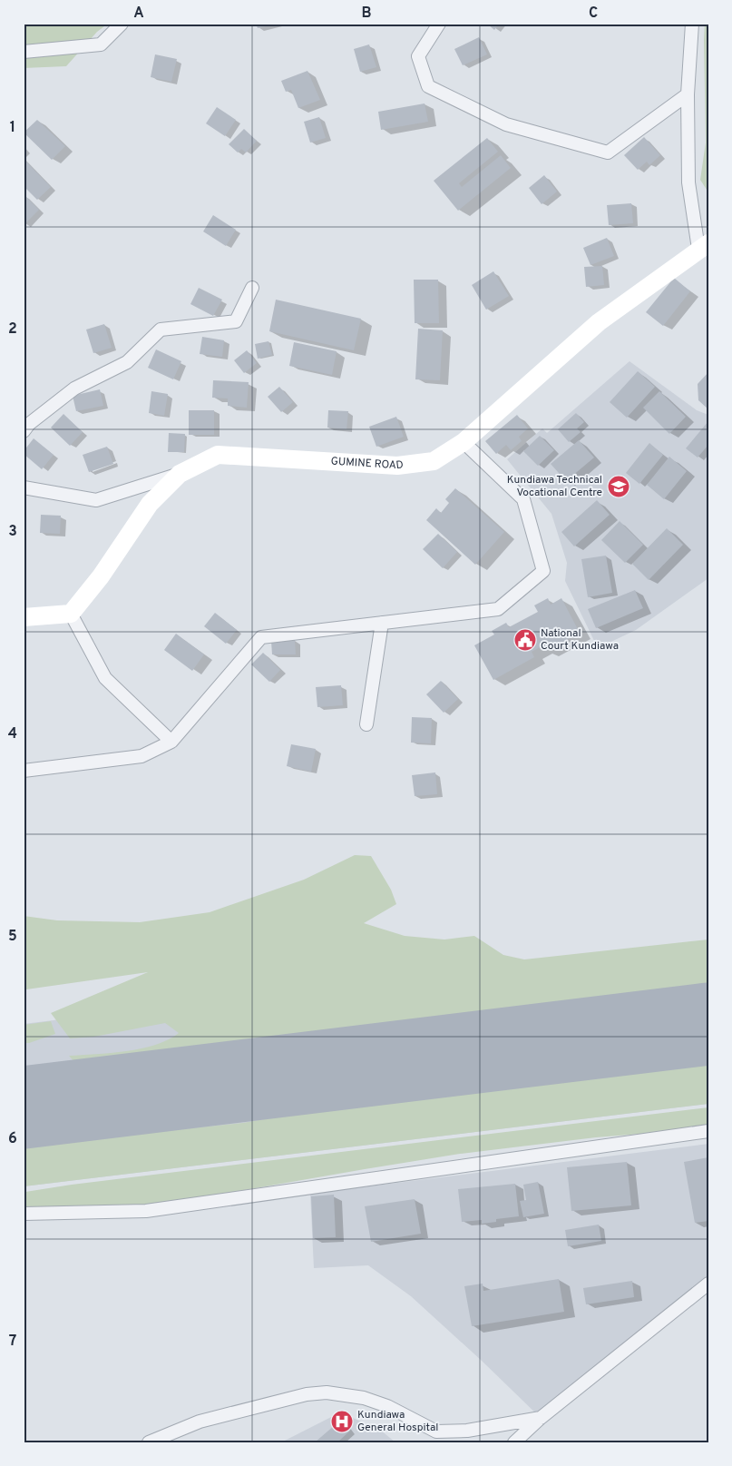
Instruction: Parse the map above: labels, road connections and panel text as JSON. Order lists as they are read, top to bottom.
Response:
{
  "streets": {
    "main road": ["GUMINE ROAD"]
  },
  "places": {
    "school or university": ["Kundiawa Technical Vocational Centre"],
    "public building": ["National Court Kundiawa"],
    "hospital": ["Kundiawa General Hospital"]
  },
  "grid": {
    "columns": ["A", "B", "C"],
    "rows": [
      "1",
      "2",
      "3",
      "4",
      "5",
      "6",
      "7"
    ]
  }
}
